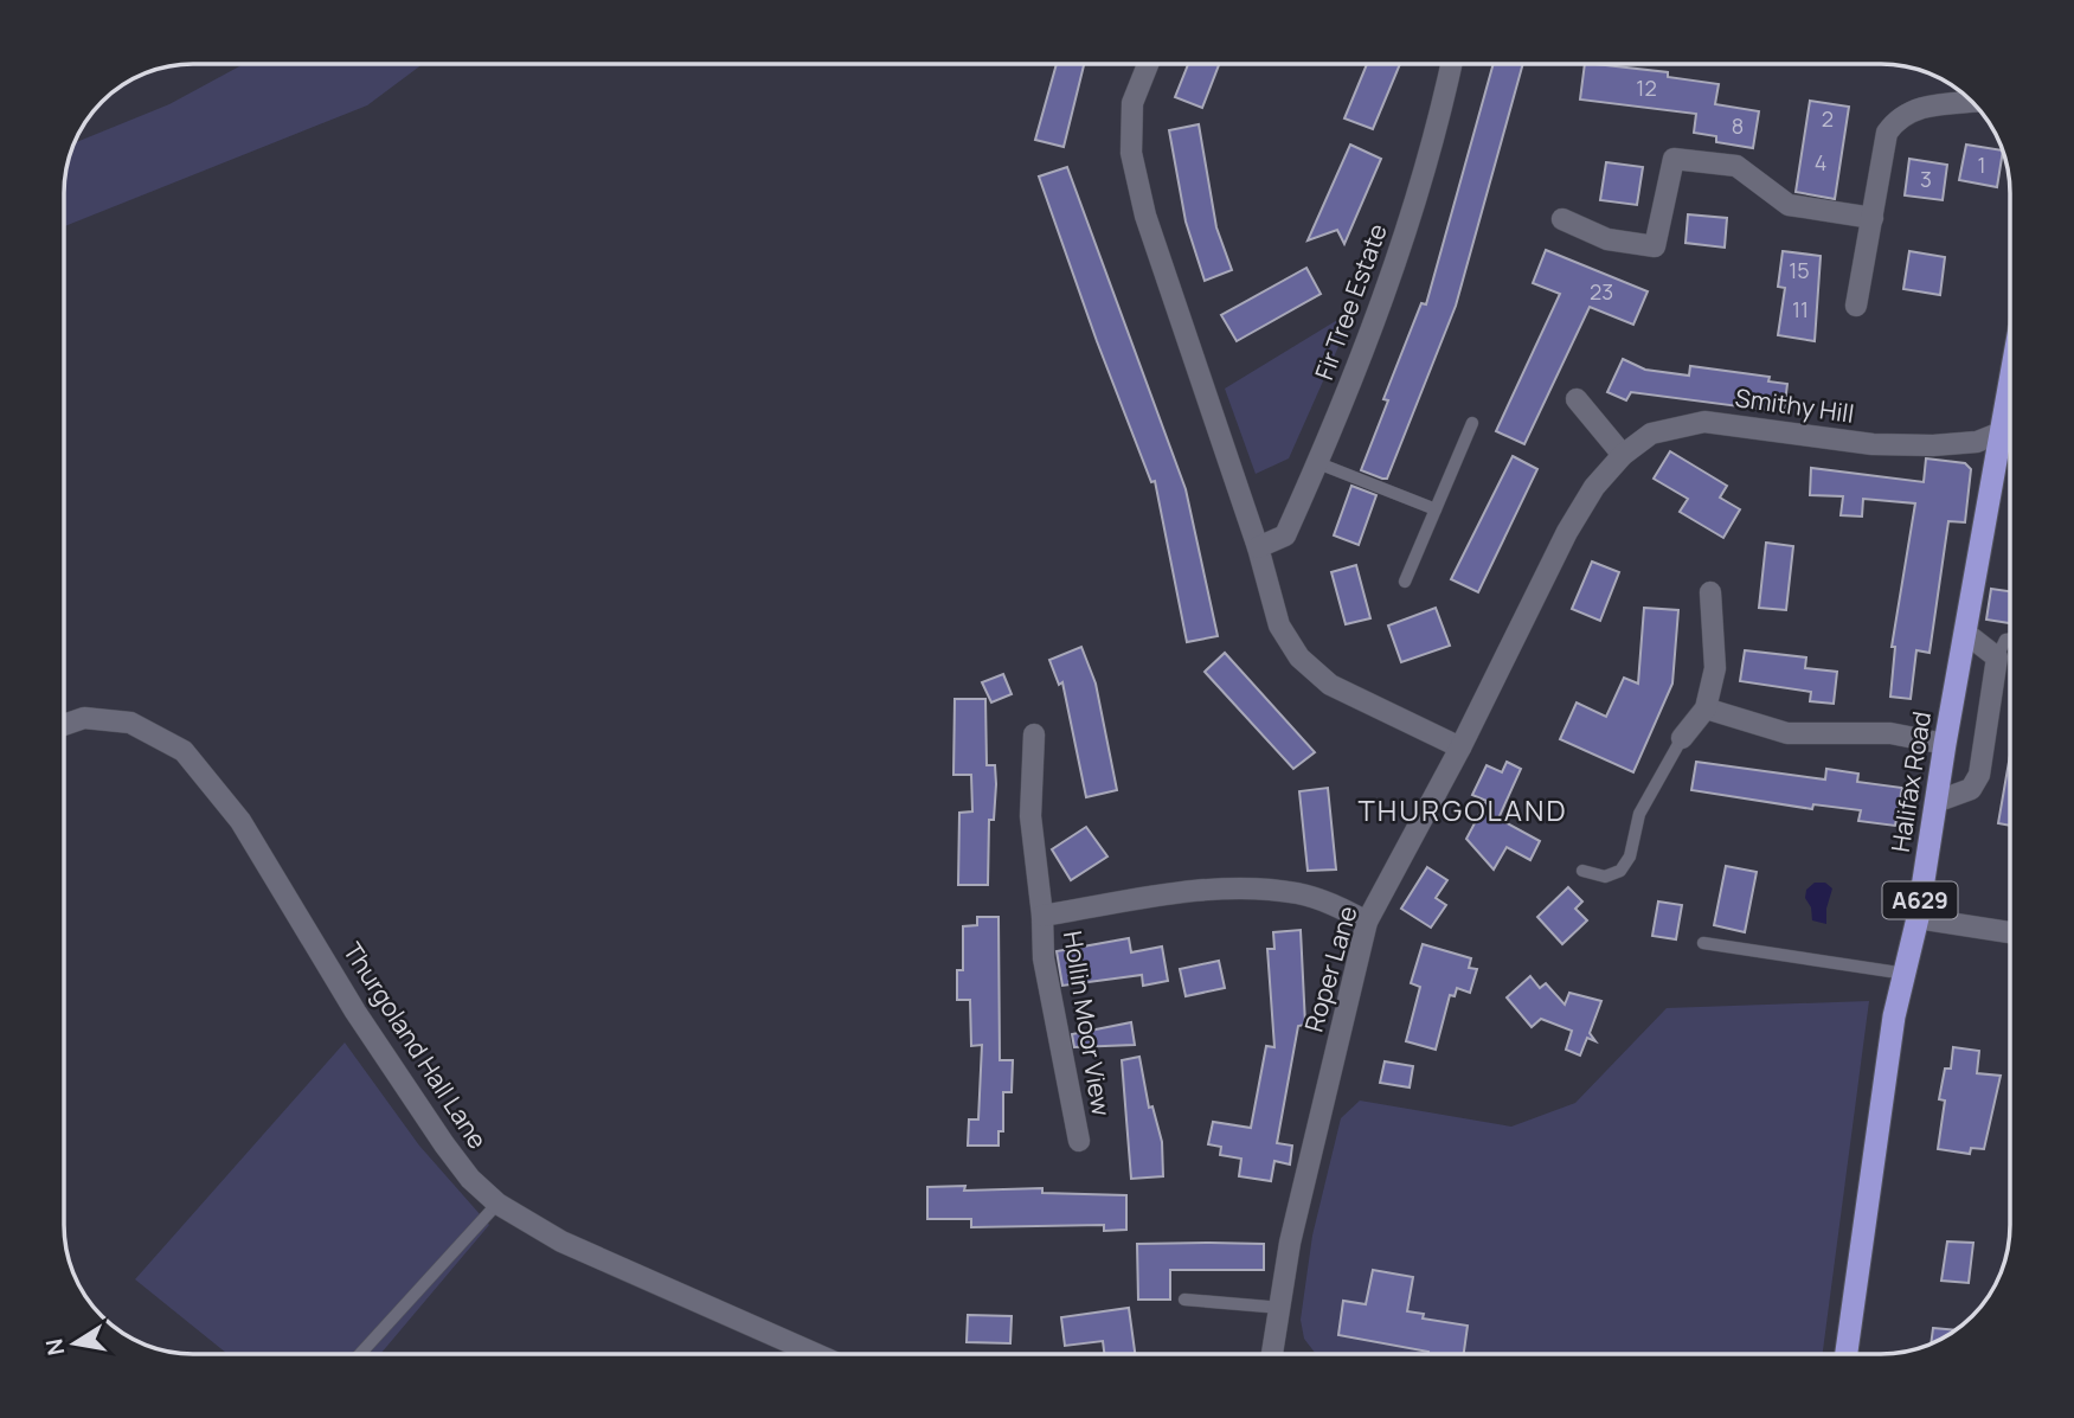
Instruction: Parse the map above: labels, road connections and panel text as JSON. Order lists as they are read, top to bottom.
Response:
{
  "streets": {
    "highway": ["Halifax Road", "A629"],
    "street": [
      "Fir Tree Estate",
      "Smithy Hill",
      "Roper Lane",
      "Hollin Moor View",
      "Thurgoland Hall Lane"
    ]
  },
  "crossings": [
    ["Smithy Hill", "Halifax Road"],
    ["Smithy Hill", "Roper Lane"],
    ["Roper Lane", "Hollin Moor View"]
  ],
  "districts": ["THURGOLAND"],
  "house_numbers": [
    "12",
    "2",
    "8",
    "4",
    "1",
    "3",
    "15",
    "23",
    "11"
  ],
  "north": "left"
}
